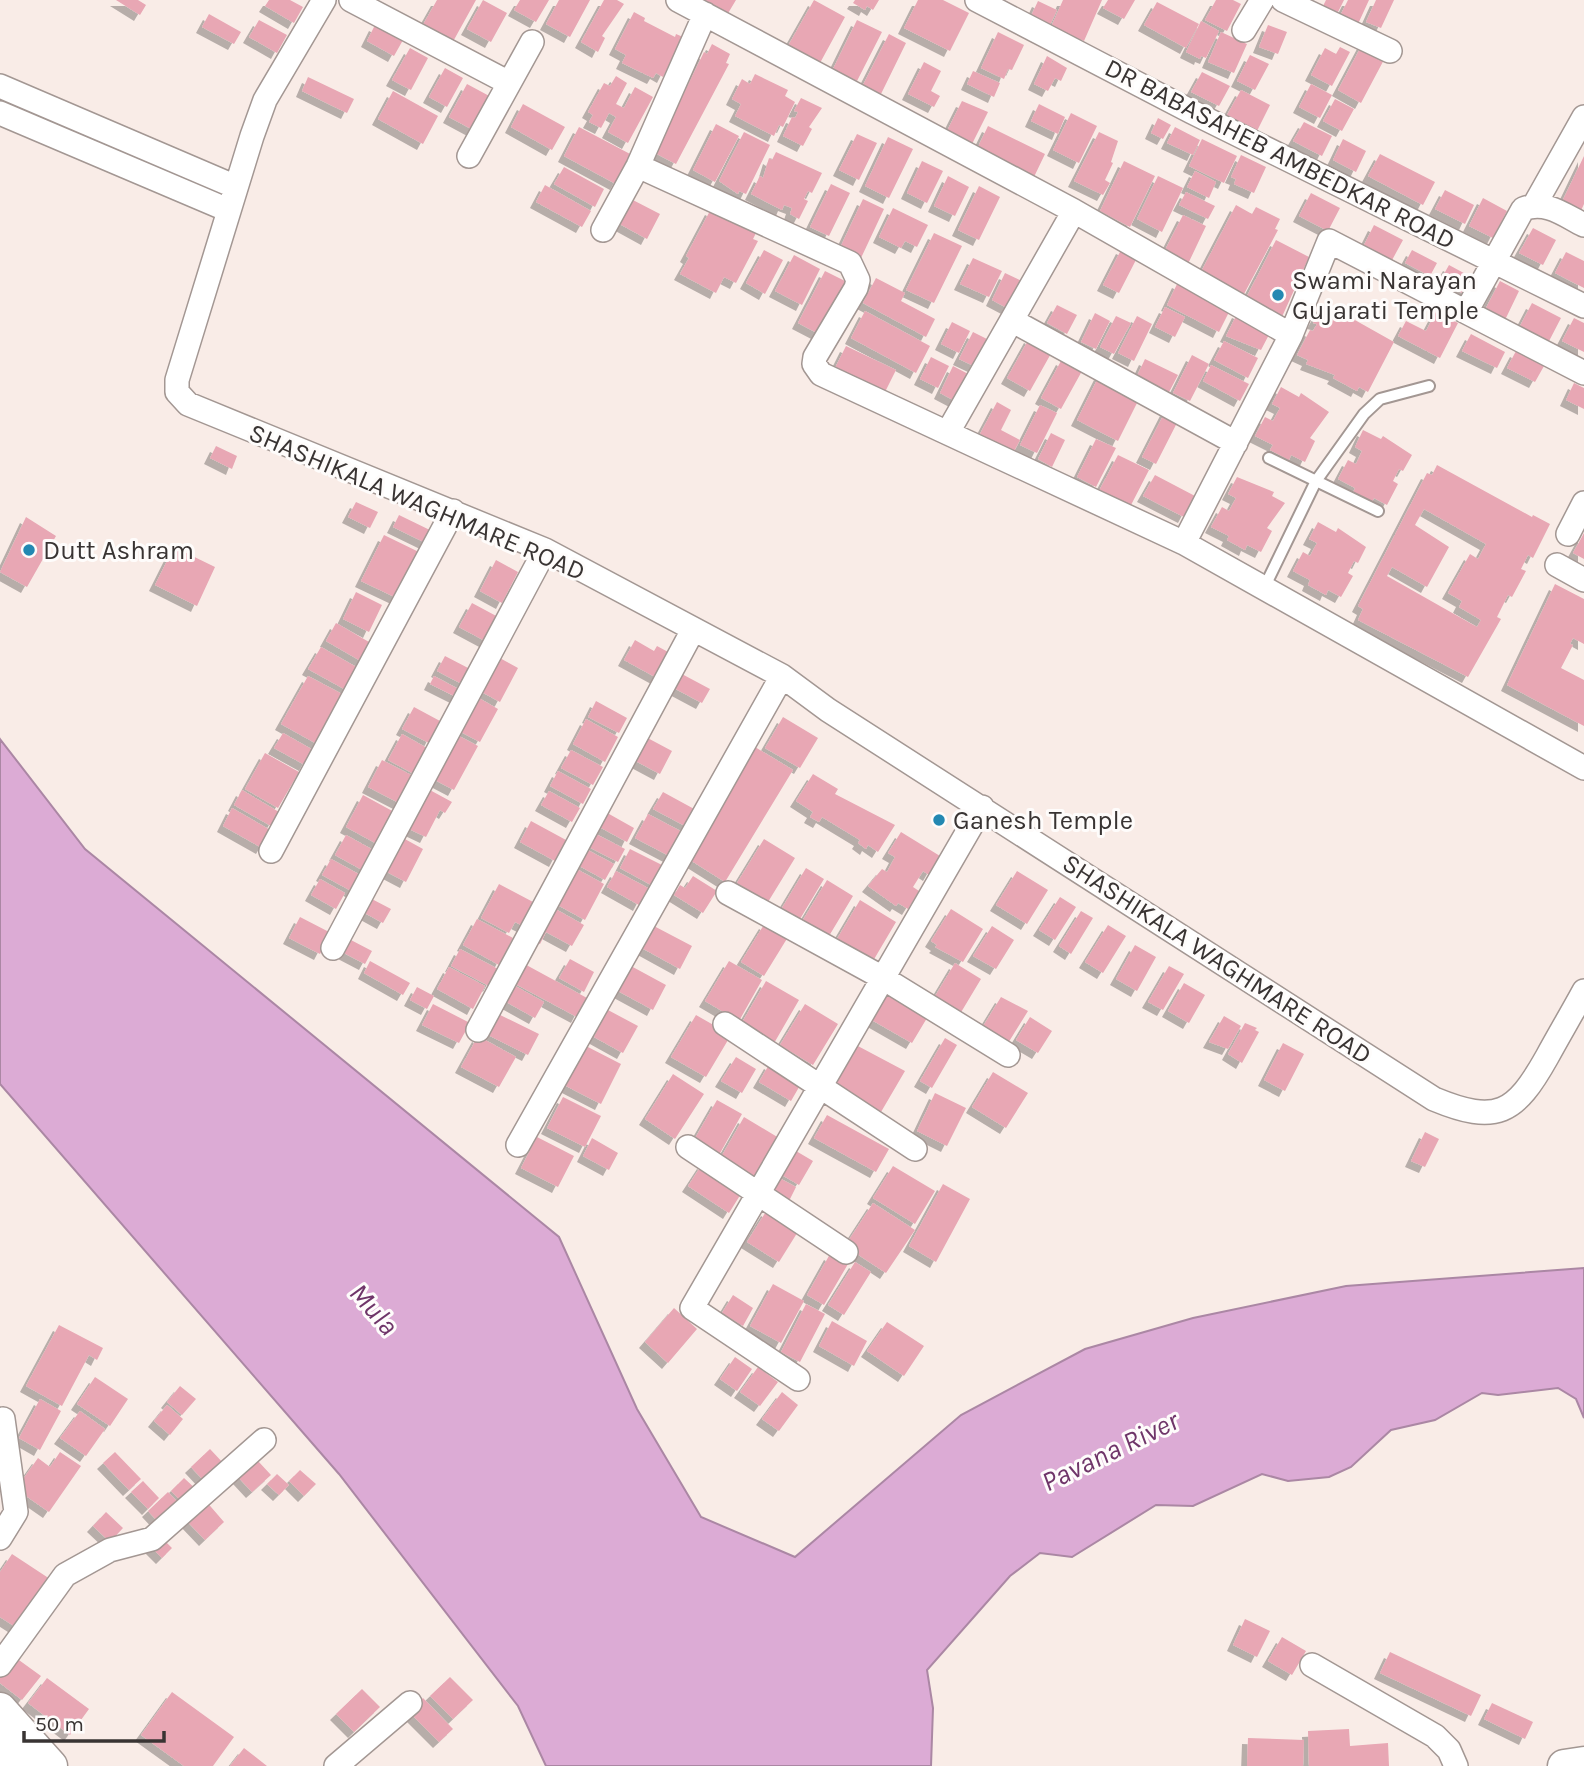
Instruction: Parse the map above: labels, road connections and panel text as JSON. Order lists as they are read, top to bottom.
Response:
{
  "streets": {
    "street": ["DR BABASAHEB AMBEDKAR ROAD", "SHASHIKALA WAGHMARE ROAD"]
  },
  "water": ["Mula", "Pavana River"],
  "places": ["Swami Narayan Gujarati Temple", "Dutt Ashram", "Ganesh Temple"],
  "scale_bar": "50 m"
}
